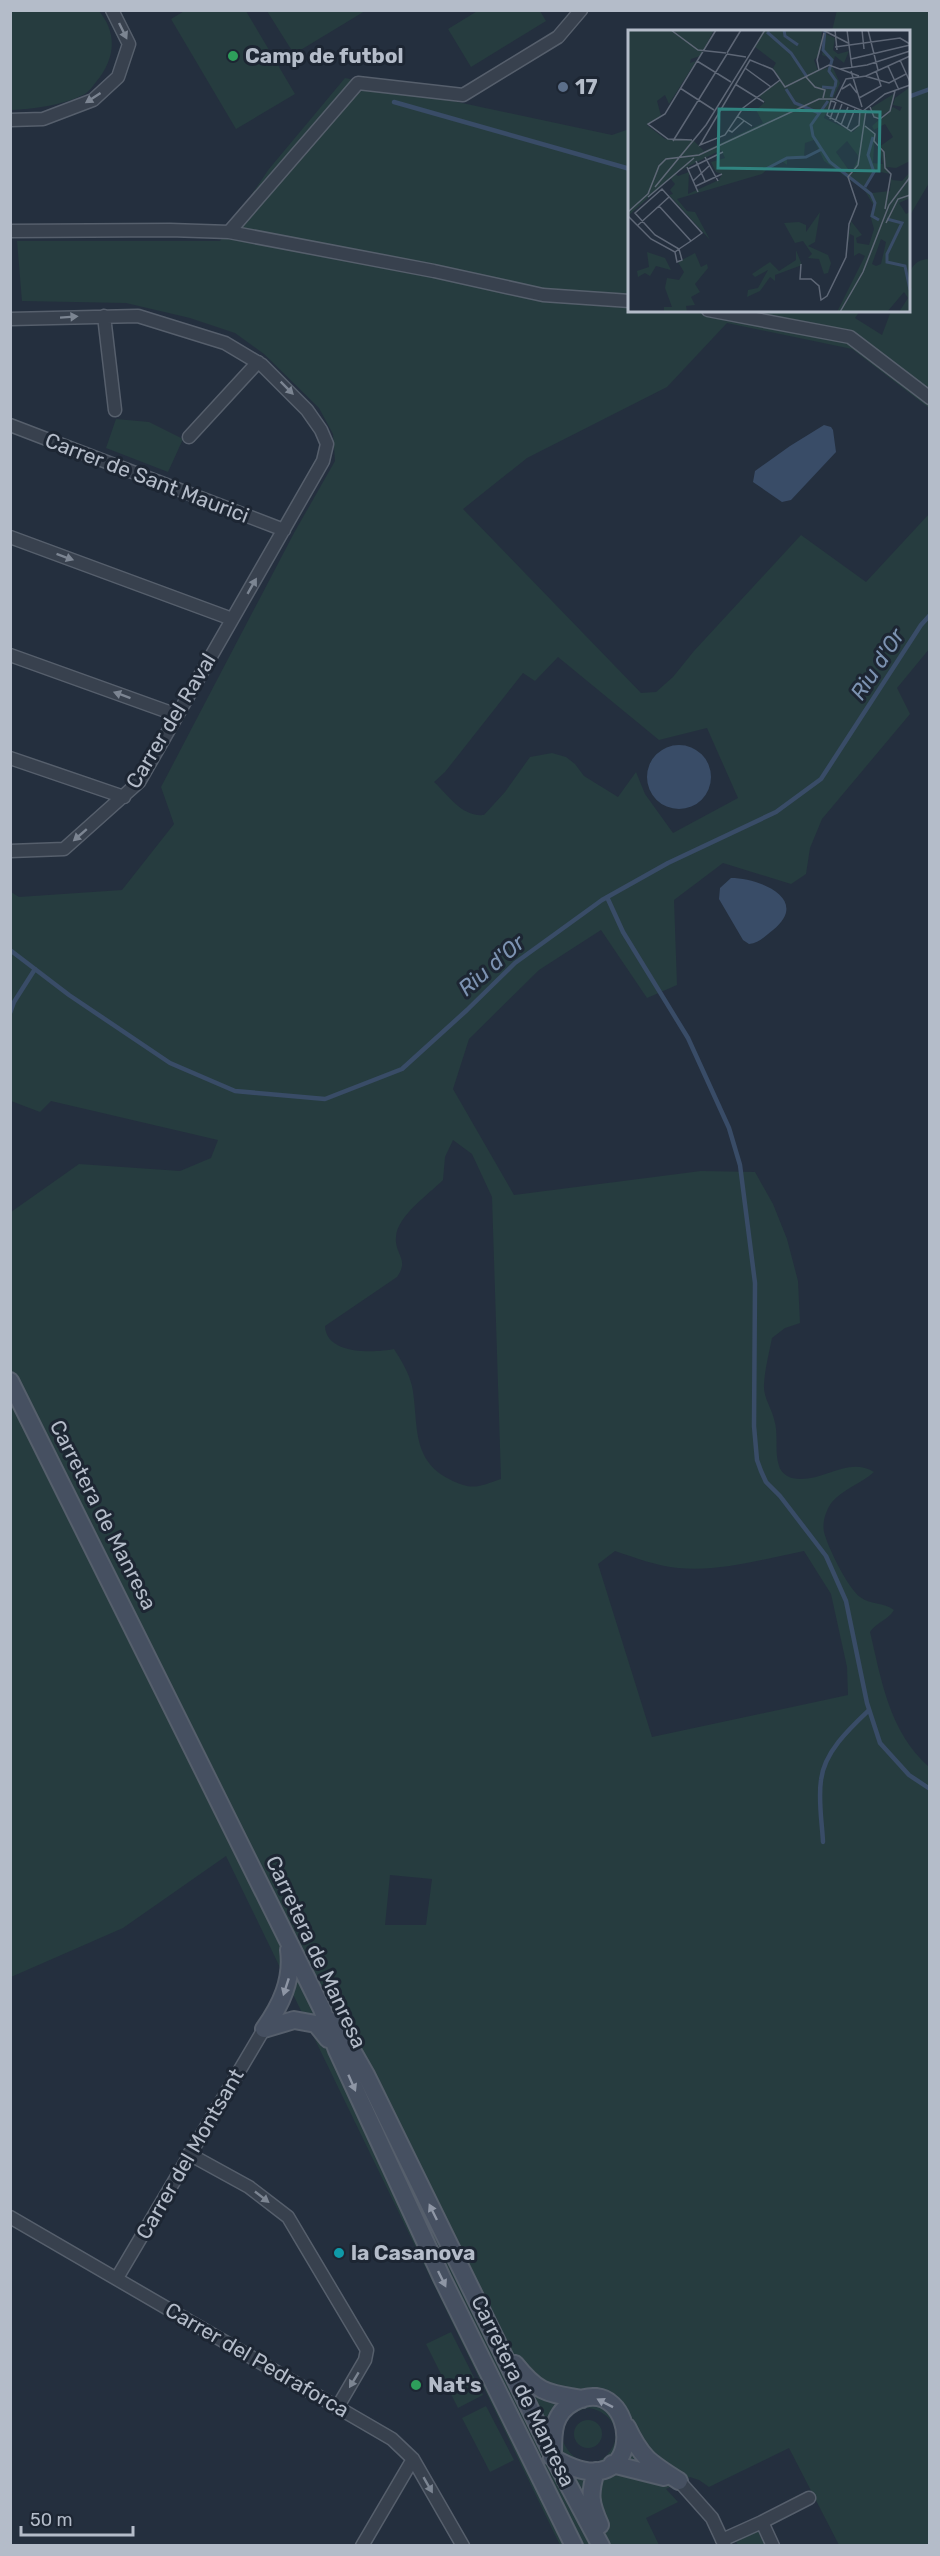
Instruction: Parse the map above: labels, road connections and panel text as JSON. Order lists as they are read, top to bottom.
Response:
{
  "streets": {
    "main road": ["Carretera de Manresa"],
    "street": [
      "Carrer de Sant Maurici",
      "Carrer del Raval",
      "Carrer del Montsant",
      "Carrer del Pedraforca"
    ]
  },
  "crossings": [
    ["Carrer de Sant Maurici", "Carrer del Raval"],
    ["Carrer del Montsant", "Carrer del Pedraforca"]
  ],
  "water": ["Riu d'Or"],
  "places": [
    "Camp de futbol",
    "17",
    "la Casanova",
    "Nat's"
  ],
  "scale_bar": "50 m"
}
